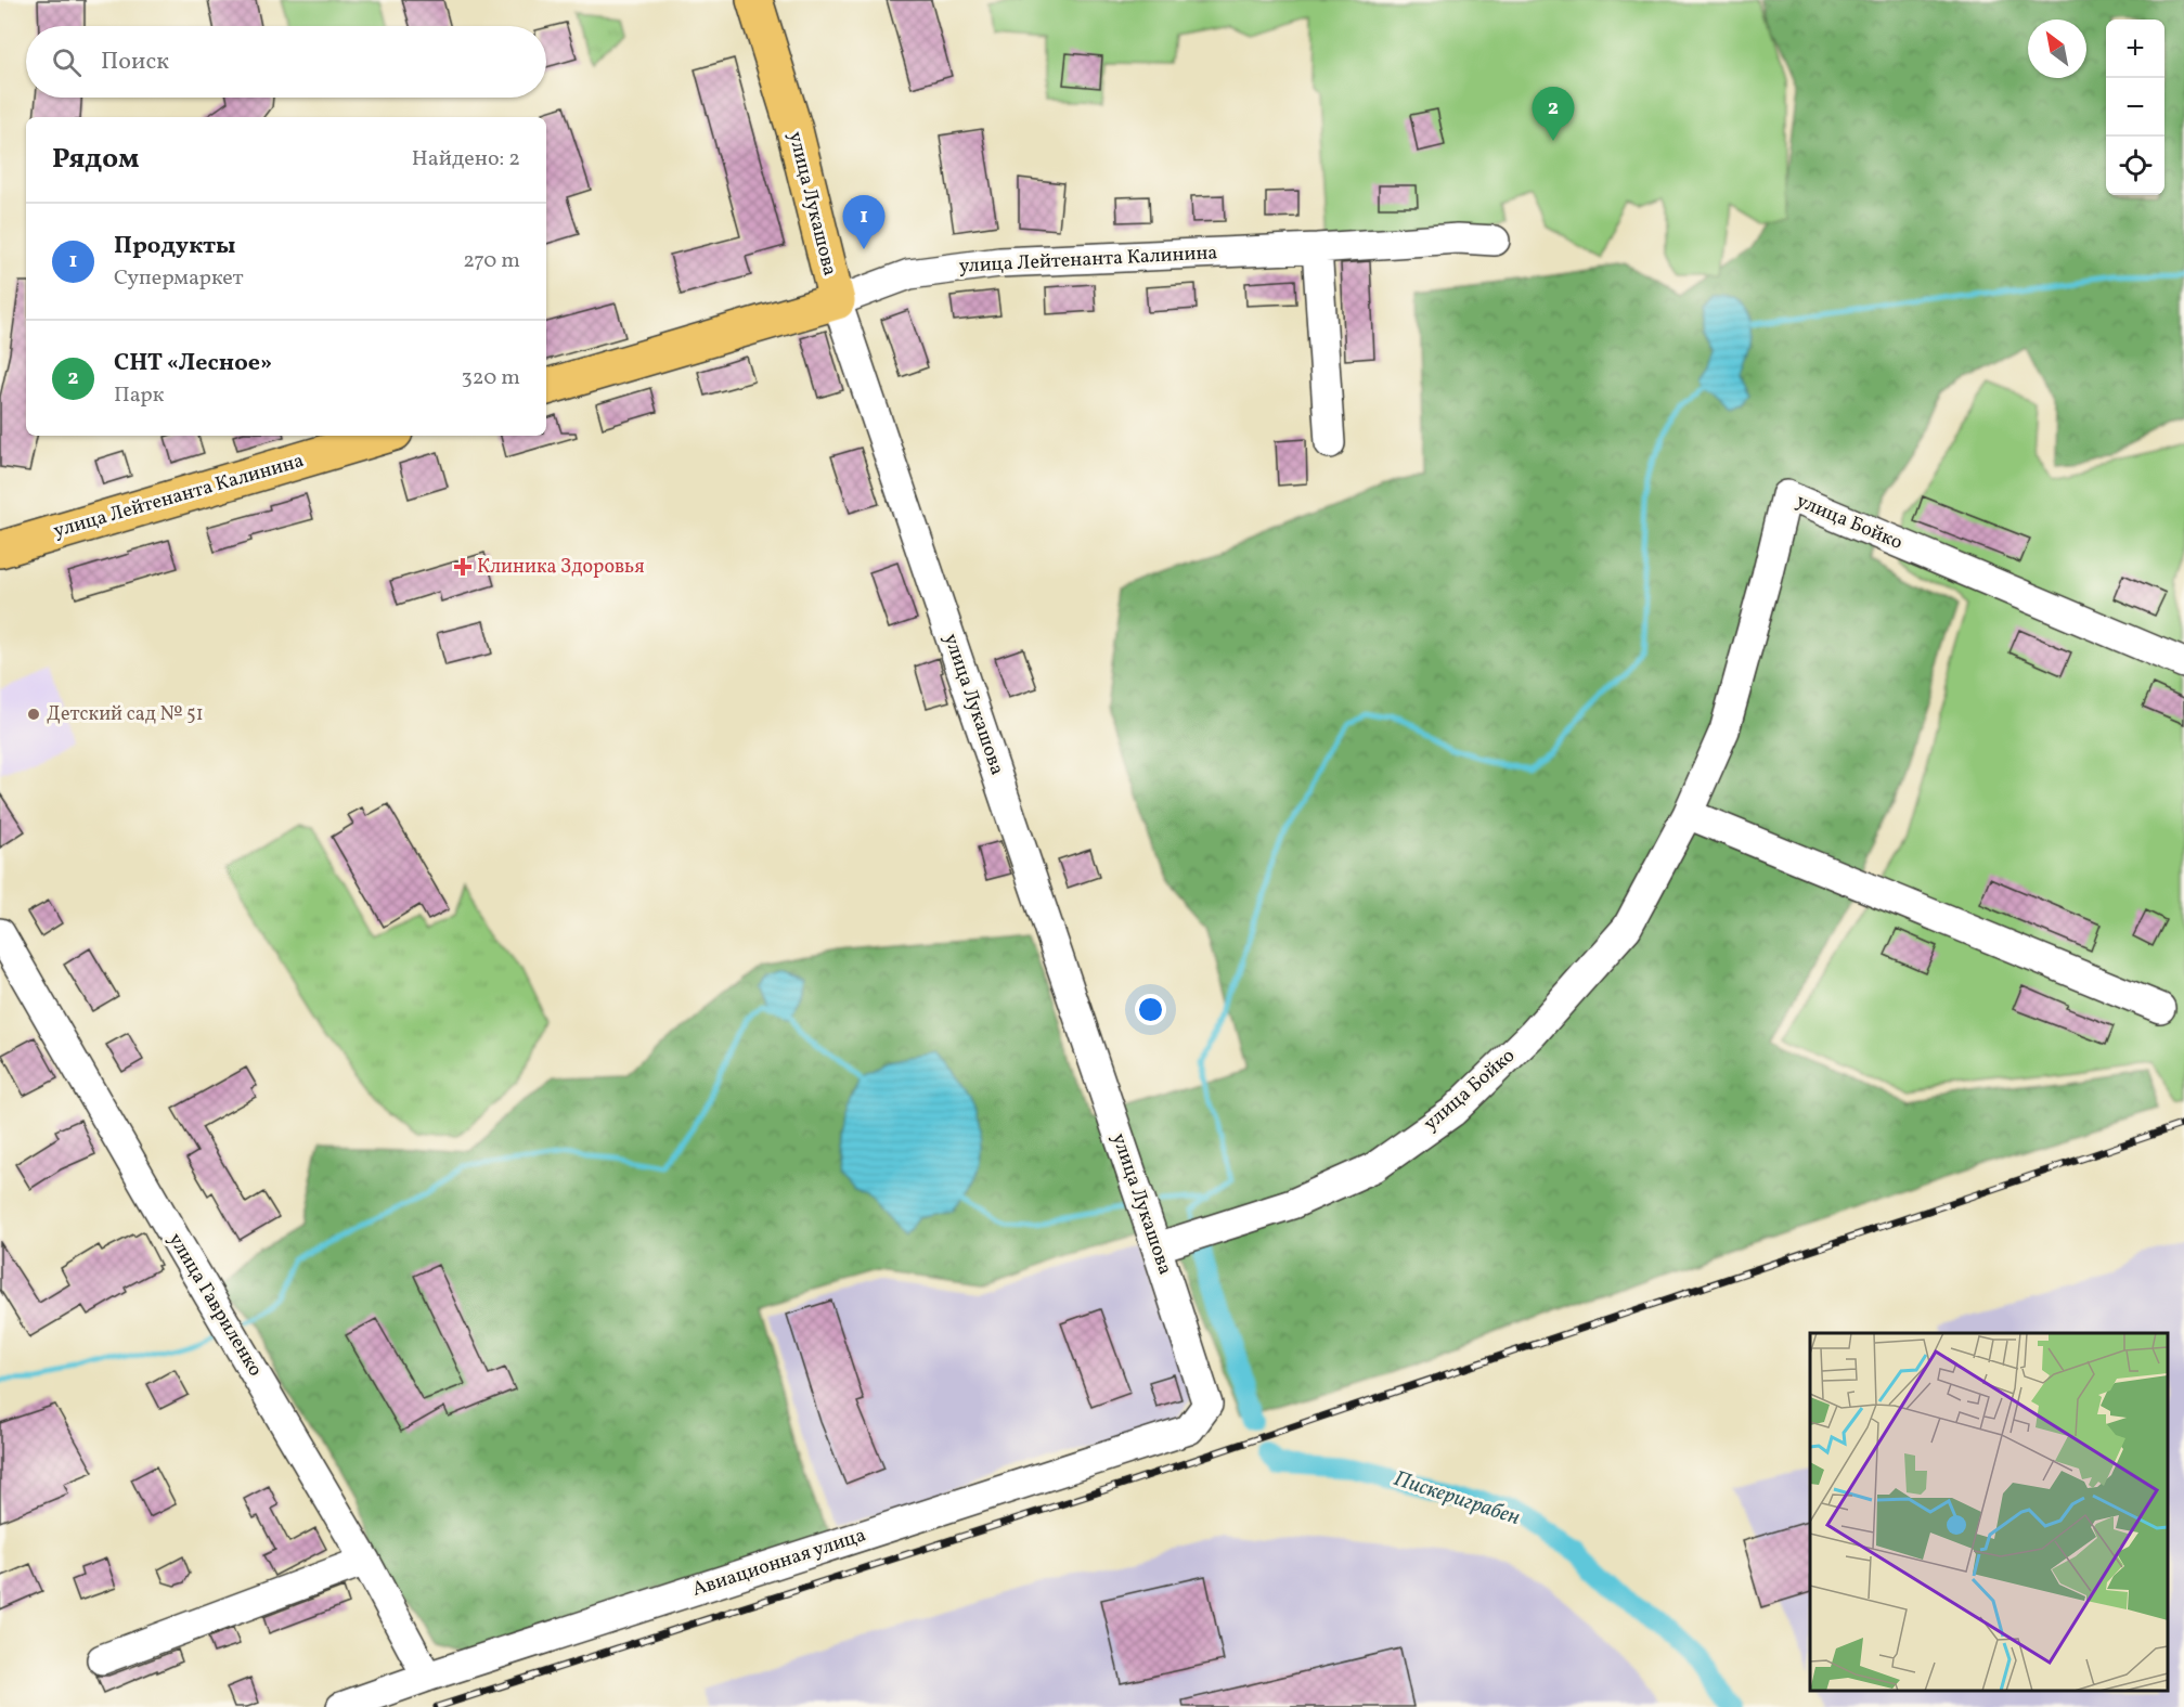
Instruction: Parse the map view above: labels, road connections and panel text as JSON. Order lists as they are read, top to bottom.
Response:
{
  "streets": {
    "main road": ["улица Лукашова", "улица Лейтенанта Калинина"],
    "street": ["улица Бойко", "улица Гавриленко", "Авиационная улица"]
  },
  "crossings": [
    ["улица Лукашова", "улица Лейтенанта Калинина"],
    ["улица Лукашова", "улица Бойко"],
    ["улица Лукашова", "Авиационная улица"],
    ["улица Гавриленко", "Авиационная улица"]
  ],
  "water": ["Пискериграбен"],
  "places": {
    "health": ["Клиника Здоровья"],
    "other": ["Детский сад № 51"]
  },
  "north": "top left",
  "page": {
    "map_buttons": ["+", "−"],
    "search": "Поиск",
    "pins": ["2", "1"],
    "heading": ["Рядом", "Найдено: 2"],
    "list": [
      {
        "mark": "1",
        "name": "Продукты",
        "note": "Супермаркет",
        "value": "270 m"
      },
      {
        "mark": "2",
        "name": "СНТ «Лесное»",
        "note": "Парк",
        "value": "320 m"
      }
    ]
  }
}
